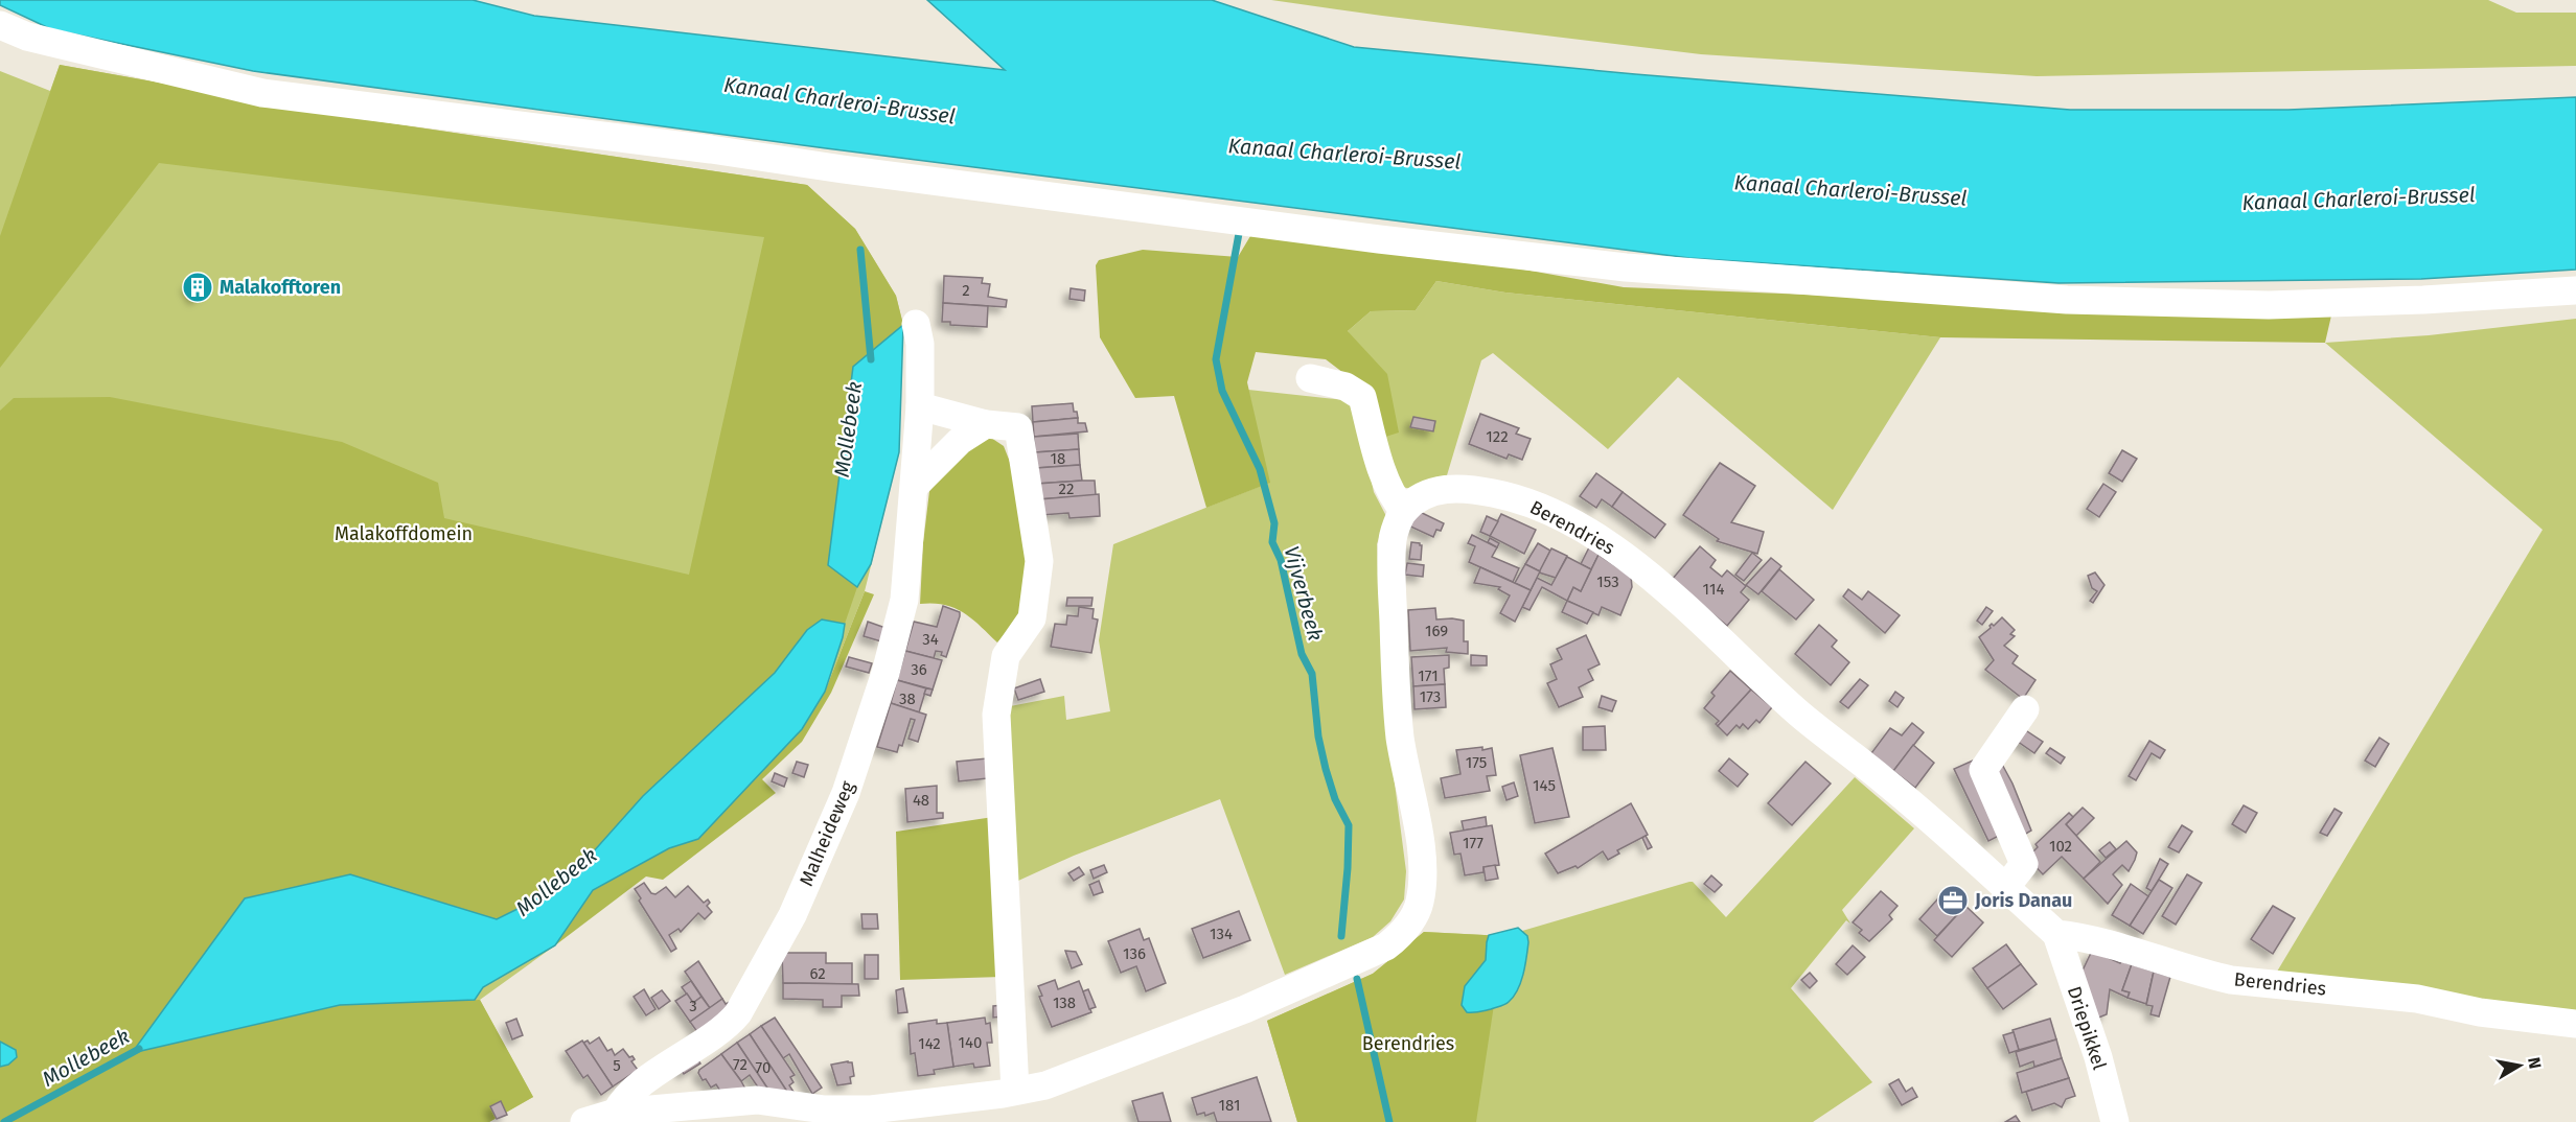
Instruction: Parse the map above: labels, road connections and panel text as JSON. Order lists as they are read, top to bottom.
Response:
{
  "streets": {
    "street": ["Berendries", "Malheideweg", "Driepikkel"]
  },
  "crossings": [
    ["Berendries", "Driepikkel"]
  ],
  "water": ["Kanaal Charleroi-Brussel", "Mollebeek", "Vijverbeek"],
  "parks": ["Malakoffdomein", "Berendries"],
  "places": {
    "building": ["Malakofftoren"],
    "office": ["Joris Danau"]
  },
  "house_numbers": [
    "2",
    "122",
    "18",
    "22",
    "153",
    "114",
    "169",
    "34",
    "36",
    "171",
    "173",
    "38",
    "175",
    "145",
    "48",
    "177",
    "102",
    "134",
    "136",
    "62",
    "138",
    "3",
    "140",
    "142",
    "72",
    "5",
    "70",
    "181"
  ],
  "north": "right"
}
